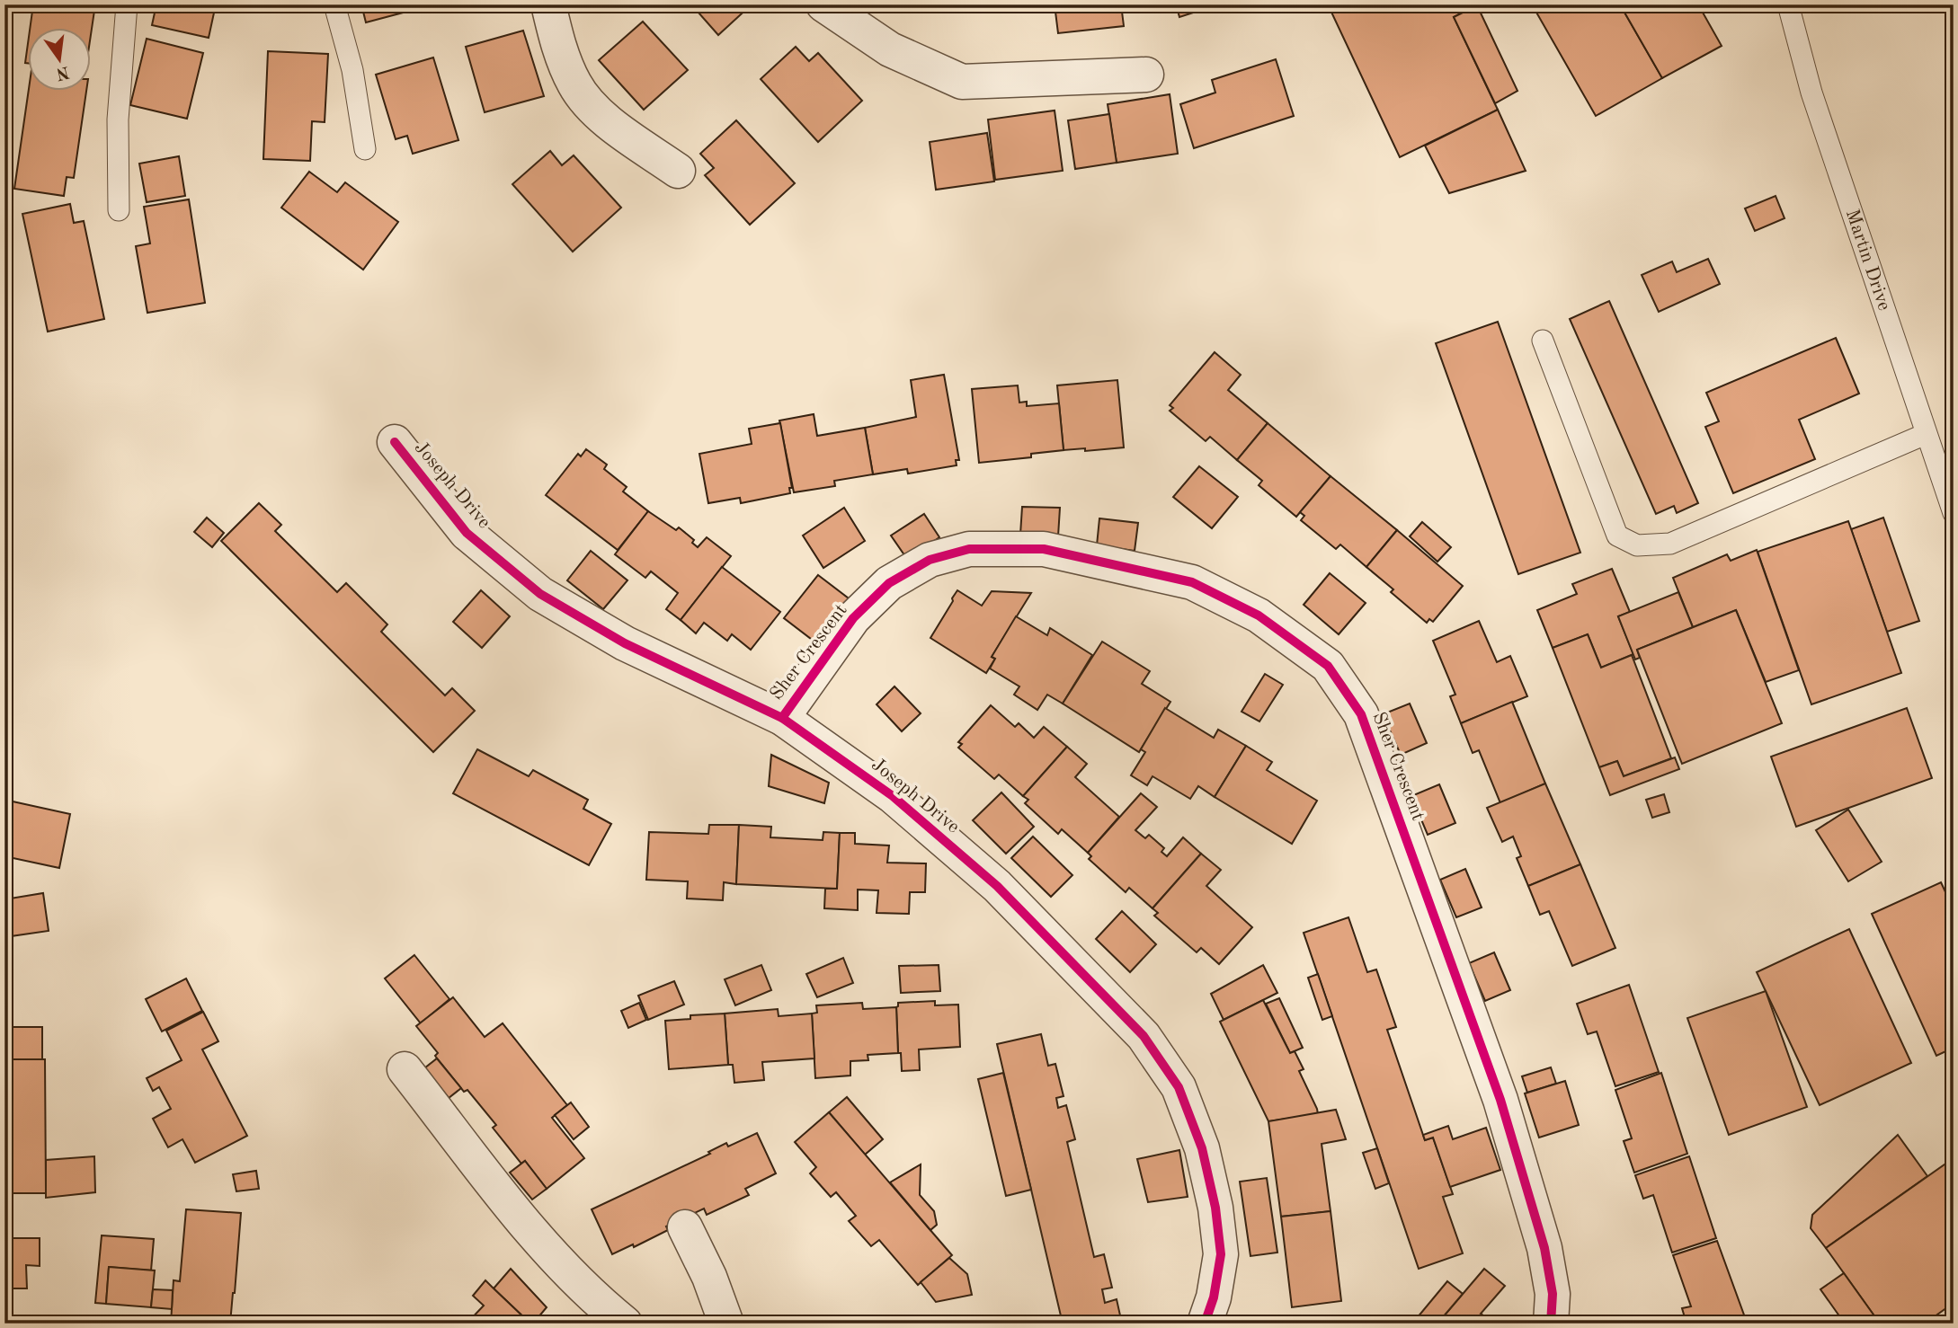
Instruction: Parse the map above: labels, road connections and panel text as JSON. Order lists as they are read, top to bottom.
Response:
{
  "streets": {
    "street": ["Joseph Drive", "Sher Crescent"],
    "lane": ["Martin Drive"]
  },
  "crossings": [
    ["Joseph Drive", "Sher Crescent"]
  ],
  "north": "bottom"
}
